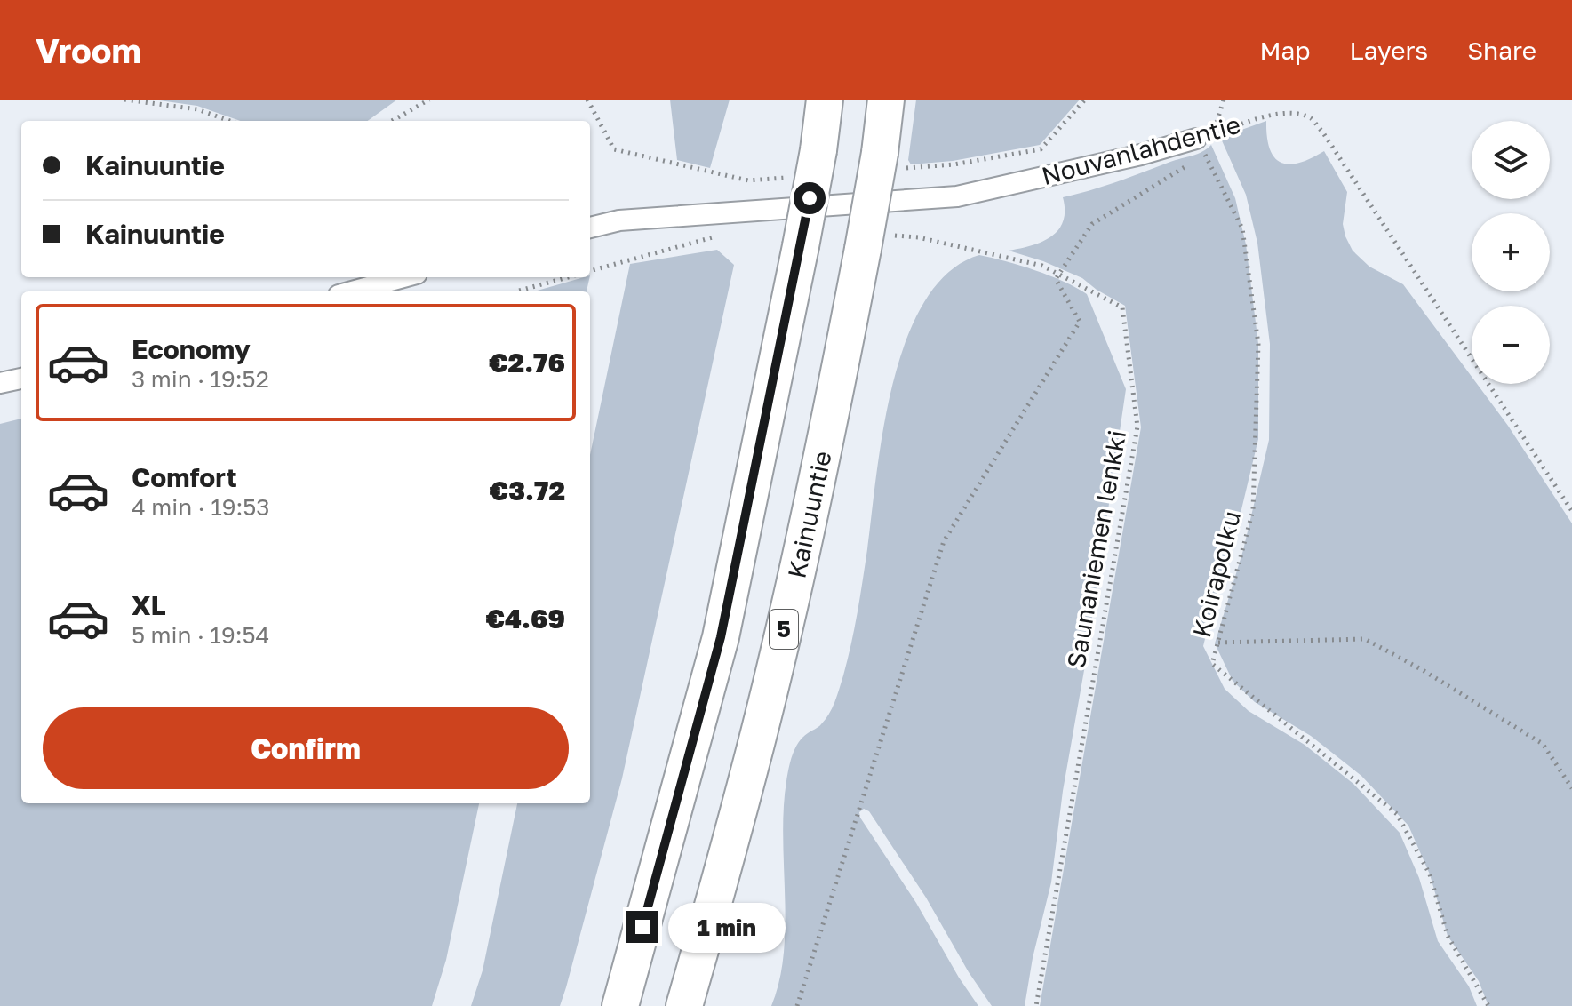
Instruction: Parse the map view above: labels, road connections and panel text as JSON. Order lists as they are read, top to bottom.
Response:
{
  "streets": {
    "highway": ["Kainuuntie", "5"],
    "street": ["Nouvanlahdentie"],
    "path": ["Saunaniemen lenkki", "Koirapolku"]
  },
  "crossings": [
    ["Nouvanlahdentie", "Koirapolku"],
    ["Kainuuntie", "Saunaniemen lenkki"]
  ],
  "page": {
    "header": "Vroom",
    "nav": ["Map", "Layers", "Share"],
    "map_buttons": ["+", "−"],
    "banner": ["Kainuuntie", "Kainuuntie"],
    "list": [
      {
        "name": "Economy",
        "note": "3 min · 19:52",
        "value": "€2.76"
      },
      {
        "name": "Comfort",
        "note": "4 min · 19:53",
        "value": "€3.72"
      },
      {
        "name": "XL",
        "note": "5 min · 19:54",
        "value": "€4.69"
      }
    ],
    "buttons": "Confirm",
    "bubble": "1 min"
  }
}
